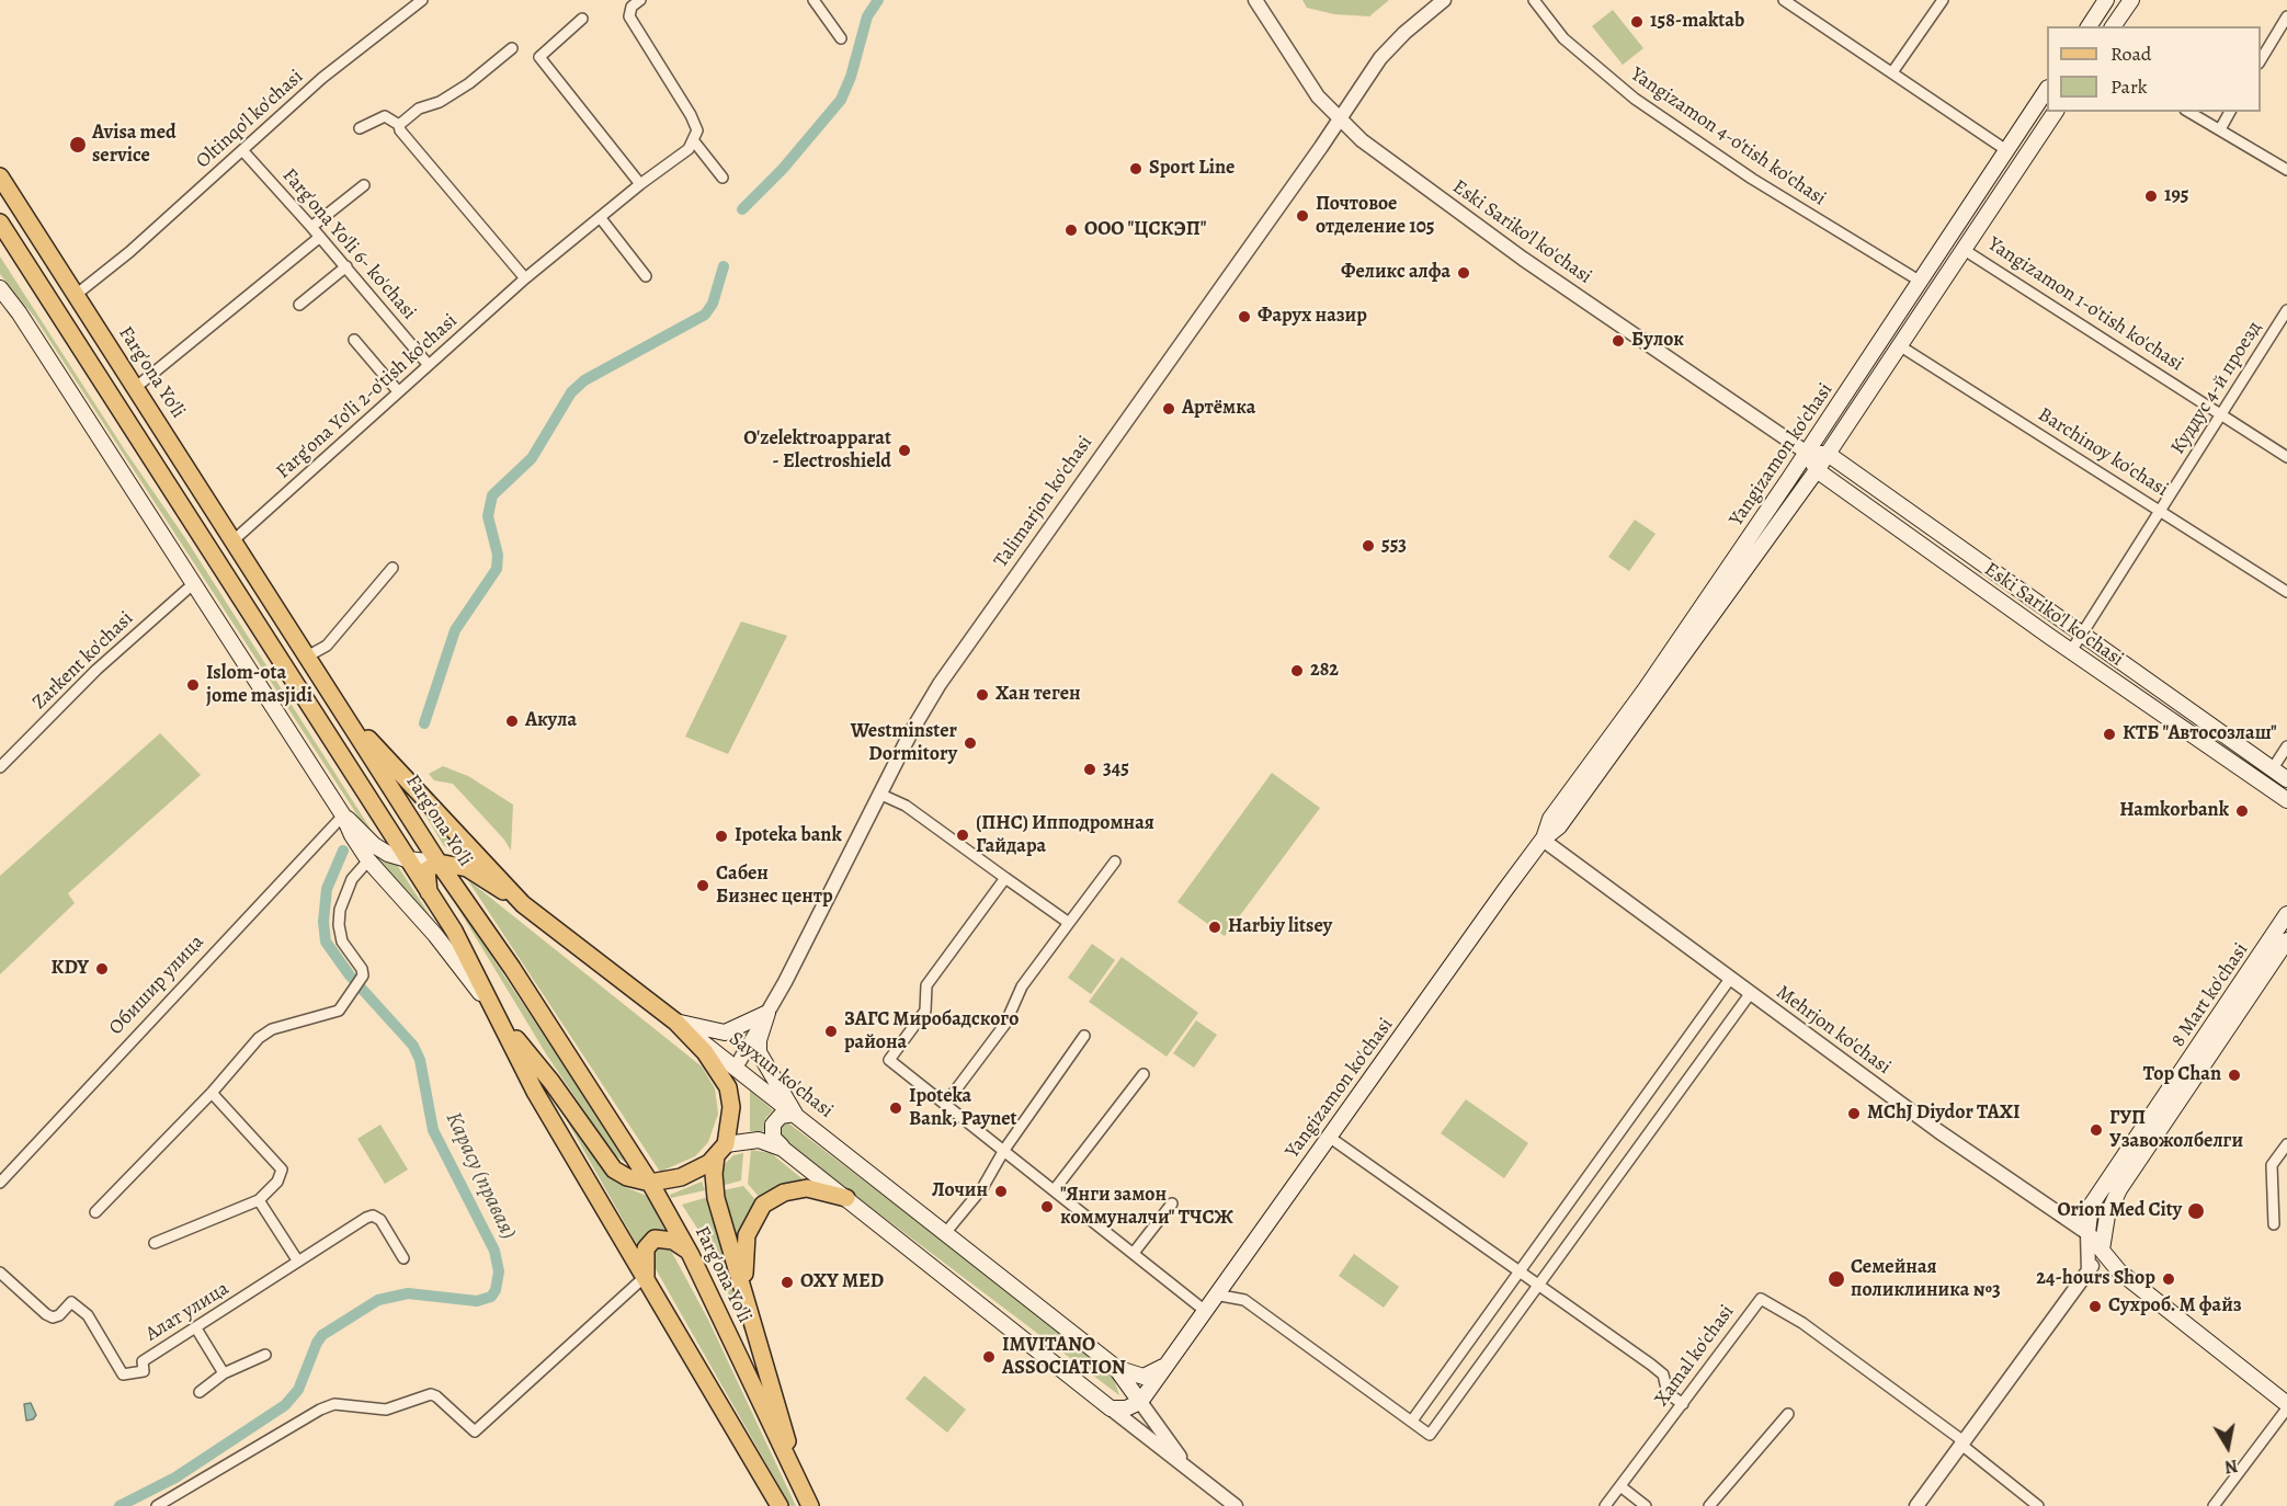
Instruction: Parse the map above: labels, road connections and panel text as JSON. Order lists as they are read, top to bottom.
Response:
{
  "streets": {
    "main road": [
      "Eski Sariko'l ko'chasi",
      "Farg'ona Yo'li",
      "Yangizamon ko'chasi",
      "8 Mart ko'chasi",
      "Mehrjon ko'chasi",
      "Sayxun ko'chasi"
    ],
    "street": [
      "Oltinqo'l ko'chasi",
      "Yangizamon 4-o'tish ko'chasi",
      "Farg'ona Yo'li 6- ko'chasi",
      "Yangizamon 1-o'tish ko'chasi",
      "Куддус 4-й проезд",
      "Farg'ona Yo'li 2-o'tish ko'chasi",
      "Barchinoy ko'chasi",
      "Talimarjon ko'chasi",
      "Zarkent ko'chasi",
      "Обишир улица",
      "Алат улица",
      "Xamal ko'chasi"
    ]
  },
  "crossings": [
    ["Oltinqo'l ko'chasi", "Farg'ona Yo'li 6- ko'chasi"],
    ["Oltinqo'l ko'chasi", "Farg'ona Yo'li"],
    ["Yangizamon 4-o'tish ko'chasi", "Yangizamon ko'chasi"],
    ["Eski Sariko'l ko'chasi", "Куддус 4-й проезд"],
    ["Eski Sariko'l ko'chasi", "Yangizamon ko'chasi"],
    ["Eski Sariko'l ko'chasi", "Talimarjon ko'chasi"],
    ["Farg'ona Yo'li 6- ko'chasi", "Farg'ona Yo'li 2-o'tish ko'chasi"],
    ["Yangizamon 1-o'tish ko'chasi", "Куддус 4-й проезд"],
    ["Yangizamon 1-o'tish ko'chasi", "Yangizamon ko'chasi"],
    ["Farg'ona Yo'li", "Farg'ona Yo'li 2-o'tish ko'chasi"],
    ["Farg'ona Yo'li", "Sayxun ko'chasi"],
    ["Куддус 4-й проезд", "Barchinoy ko'chasi"],
    ["Barchinoy ko'chasi", "Yangizamon ko'chasi"],
    ["Yangizamon ko'chasi", "Mehrjon ko'chasi"],
    ["Yangizamon ko'chasi", "Sayxun ko'chasi"],
    ["Talimarjon ko'chasi", "Sayxun ko'chasi"],
    ["8 Mart ko'chasi", "Mehrjon ko'chasi"],
    ["8 Mart ko'chasi", "Xamal ko'chasi"]
  ],
  "water": ["Карасу (правая)"],
  "places": [
    "158-maktab",
    "Avisa med service",
    "Sport Line",
    "195",
    "Почтовое отделение 105",
    "ООО \"ЦСКЭП\"",
    "Феликс алфа",
    "Фарух назир",
    "Булок",
    "Артёмка",
    "O'zelektroapparat - Electroshield",
    "553",
    "282",
    "Islom-ota jome masjidi",
    "Хан теген",
    "Акула",
    "КТБ \"Автосозлаш\"",
    "Westminster Dormitory",
    "345",
    "Hamkorbank",
    "(ПНС) Ипподромная Гайдара",
    "Ipoteka bank",
    "Сабен Бизнес центр",
    "Harbiy litsey",
    "KDY",
    "ЗАГС Миробадского района",
    "Top Chan",
    "Ipoteka Bank, Paynet",
    "MChJ Diydor TAXI",
    "ГУП Узавожолбелги",
    "Лочин",
    "\"Янги замон коммуналчи\" ТЧСЖ",
    "Orion Med City",
    "Семейная поликлиника №3",
    "24-hours Shop",
    "OXY MED",
    "Сухроб. М файз",
    "IMVITANO ASSOCIATION"
  ],
  "legend": ["Road", "Park"],
  "north": "bottom"
}
